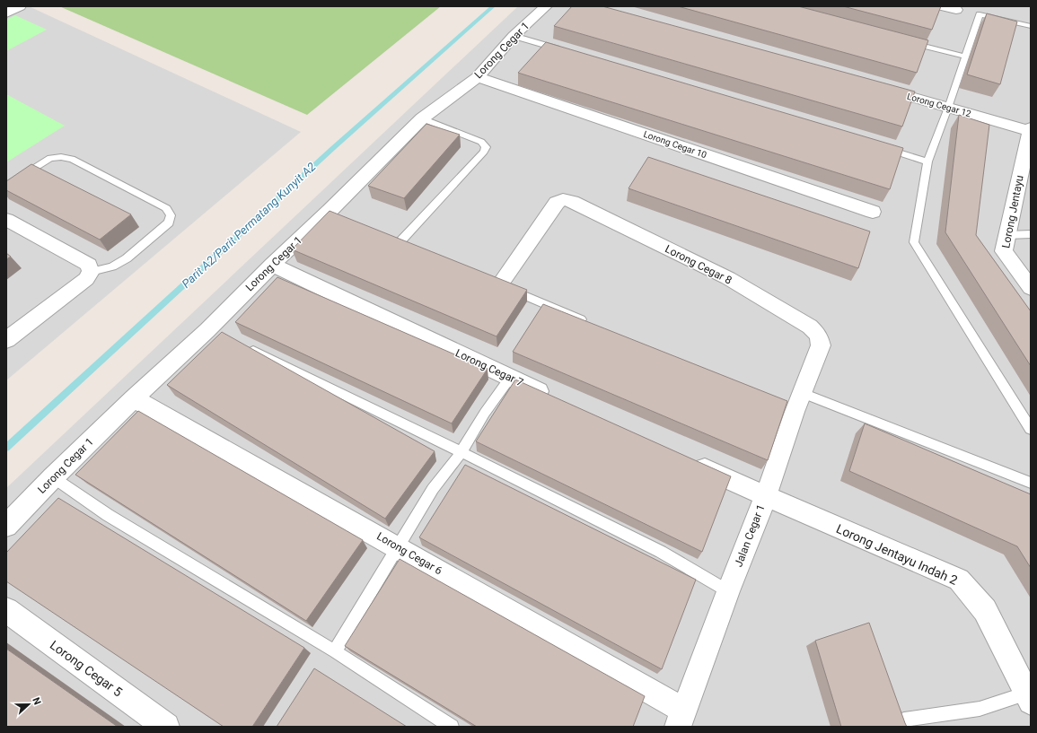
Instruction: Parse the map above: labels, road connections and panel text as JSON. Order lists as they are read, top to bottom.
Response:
{
  "streets": {
    "street": [
      "Lorong Cegar 1",
      "Lorong Cegar 12",
      "Lorong Cegar 10",
      "Lorong Jentayu",
      "Lorong Cegar 8",
      "Lorong Cegar 7",
      "Jalan Cegar 1",
      "Lorong Cegar 6",
      "Lorong Jentayu Indah 2",
      "Lorong Cegar 5"
    ]
  },
  "crossings": [
    ["Lorong Cegar 1", "Lorong Cegar 10"],
    ["Lorong Cegar 1", "Lorong Cegar 7"],
    ["Lorong Cegar 1", "Lorong Cegar 6"],
    ["Lorong Cegar 12", "Lorong Jentayu"],
    ["Lorong Cegar 8", "Jalan Cegar 1"],
    ["Jalan Cegar 1", "Lorong Cegar 6"],
    ["Jalan Cegar 1", "Lorong Jentayu Indah 2"]
  ],
  "water": ["Parit A2/Parit Permatang Kunyit A2"],
  "north": "right"
}
